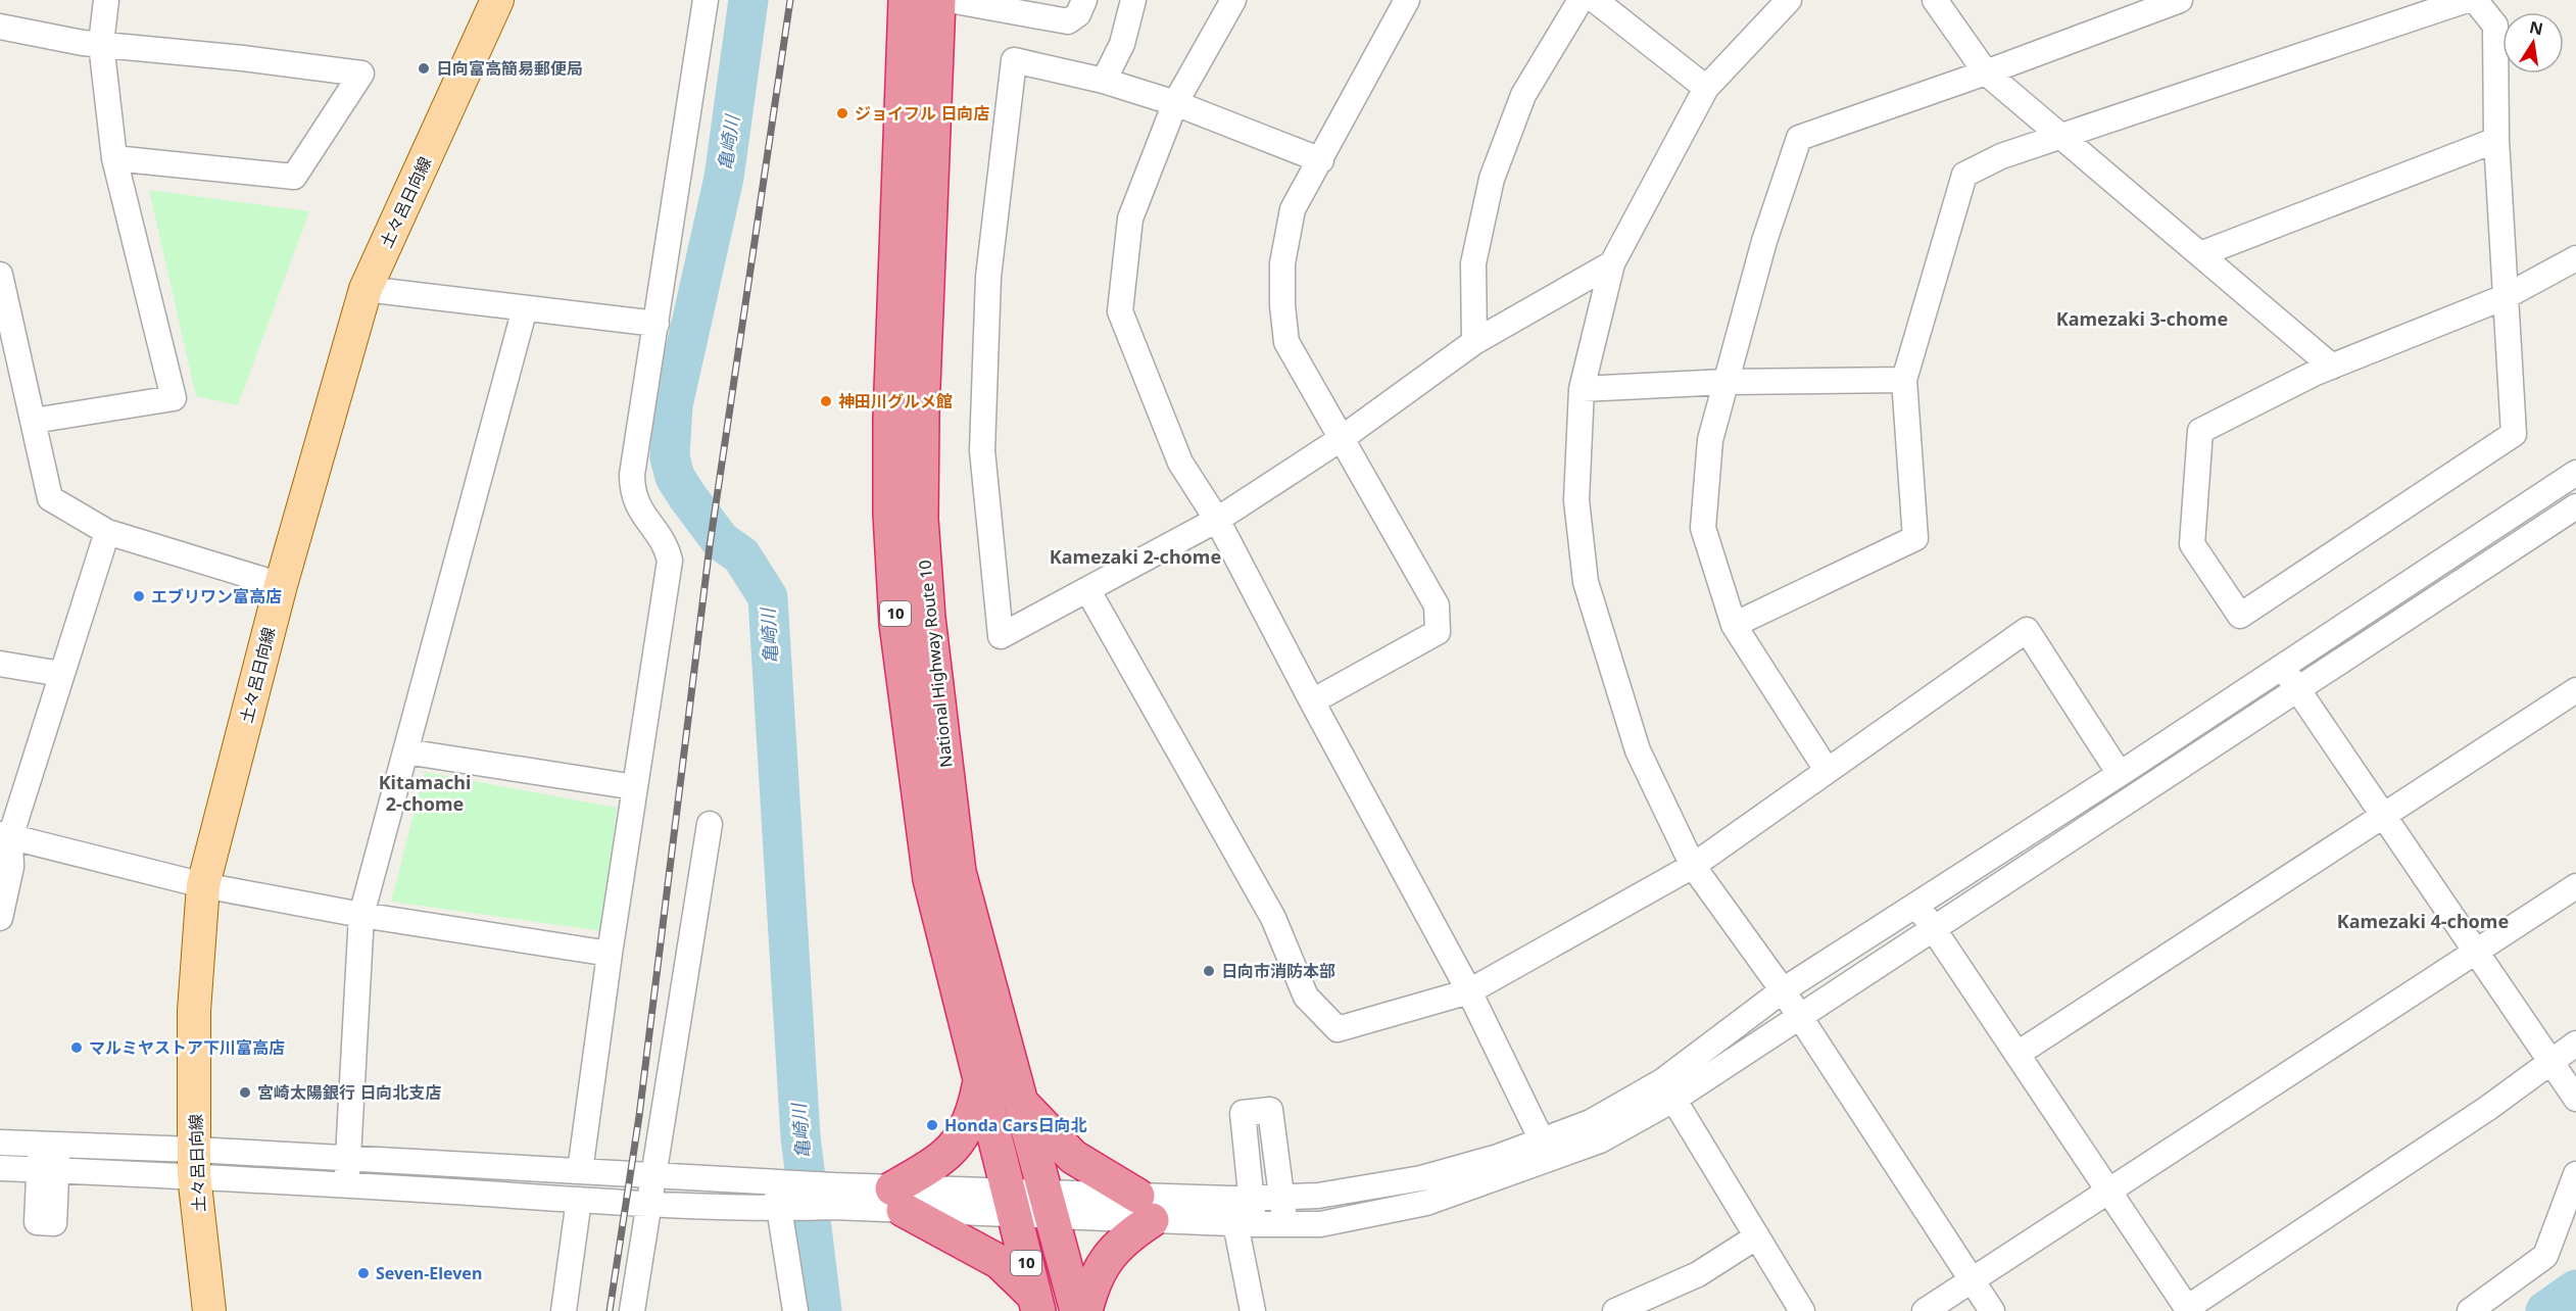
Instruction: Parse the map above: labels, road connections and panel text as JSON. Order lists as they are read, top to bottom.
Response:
{
  "streets": {
    "highway": ["10", "National Highway Route 10"],
    "main road": ["土々呂日向線"]
  },
  "districts": [
    "Kamezaki 3-chome",
    "Kamezaki 2-chome",
    "Kitamachi 2-chome",
    "Kamezaki 4-chome"
  ],
  "water": ["亀崎川"],
  "places": [
    "日向富高簡易郵便局",
    "ジョイフル 日向店",
    "神田川グルメ館",
    "エブリワン富高店",
    "日向市消防本部",
    "マルミヤストア下川富高店",
    "宮崎太陽銀行 日向北支店",
    "Honda Cars日向北",
    "Seven-Eleven"
  ],
  "north": "top"
}
